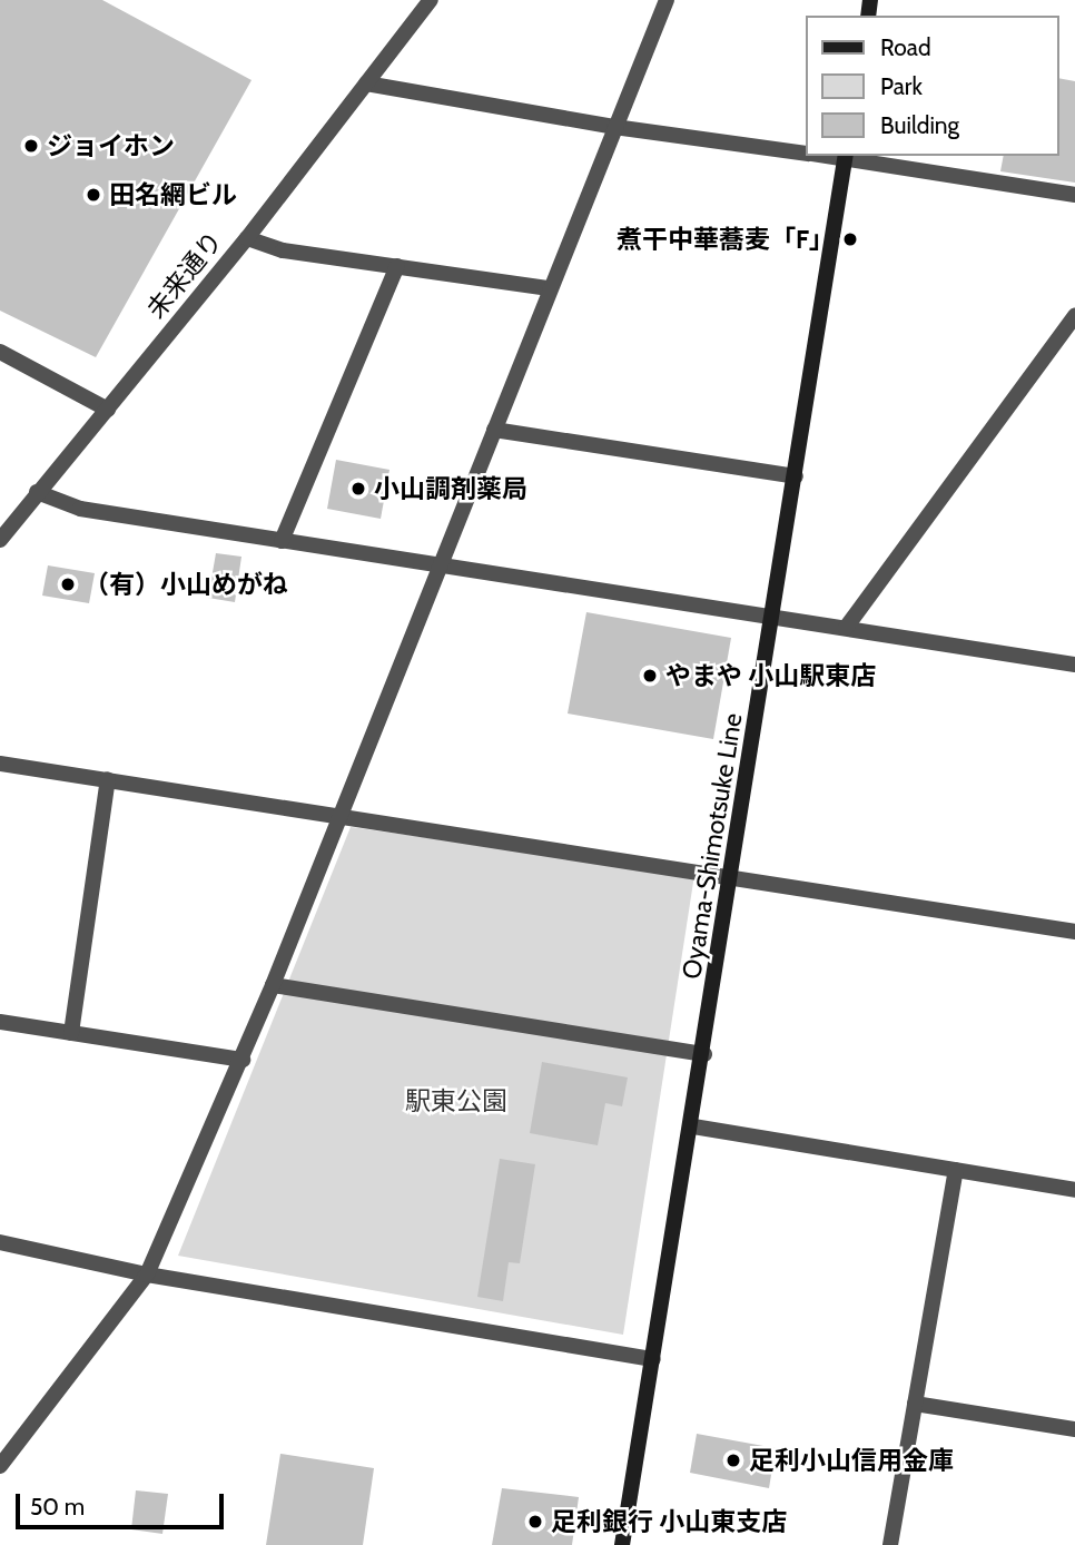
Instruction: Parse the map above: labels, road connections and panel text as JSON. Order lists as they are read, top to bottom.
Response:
{
  "streets": {
    "main road": ["Oyama-Shimotsuke Line"],
    "street": ["未来通り"]
  },
  "parks": ["駅東公園"],
  "places": [
    "ジョイホン",
    "田名網ビル",
    "煮干中華蕎麦「F」",
    "小山調剤薬局",
    "（有）小山めがね",
    "やまや 小山駅東店",
    "足利小山信用金庫",
    "足利銀行 小山東支店"
  ],
  "legend": ["Road", "Park", "Building"],
  "scale_bar": "50 m"
}
